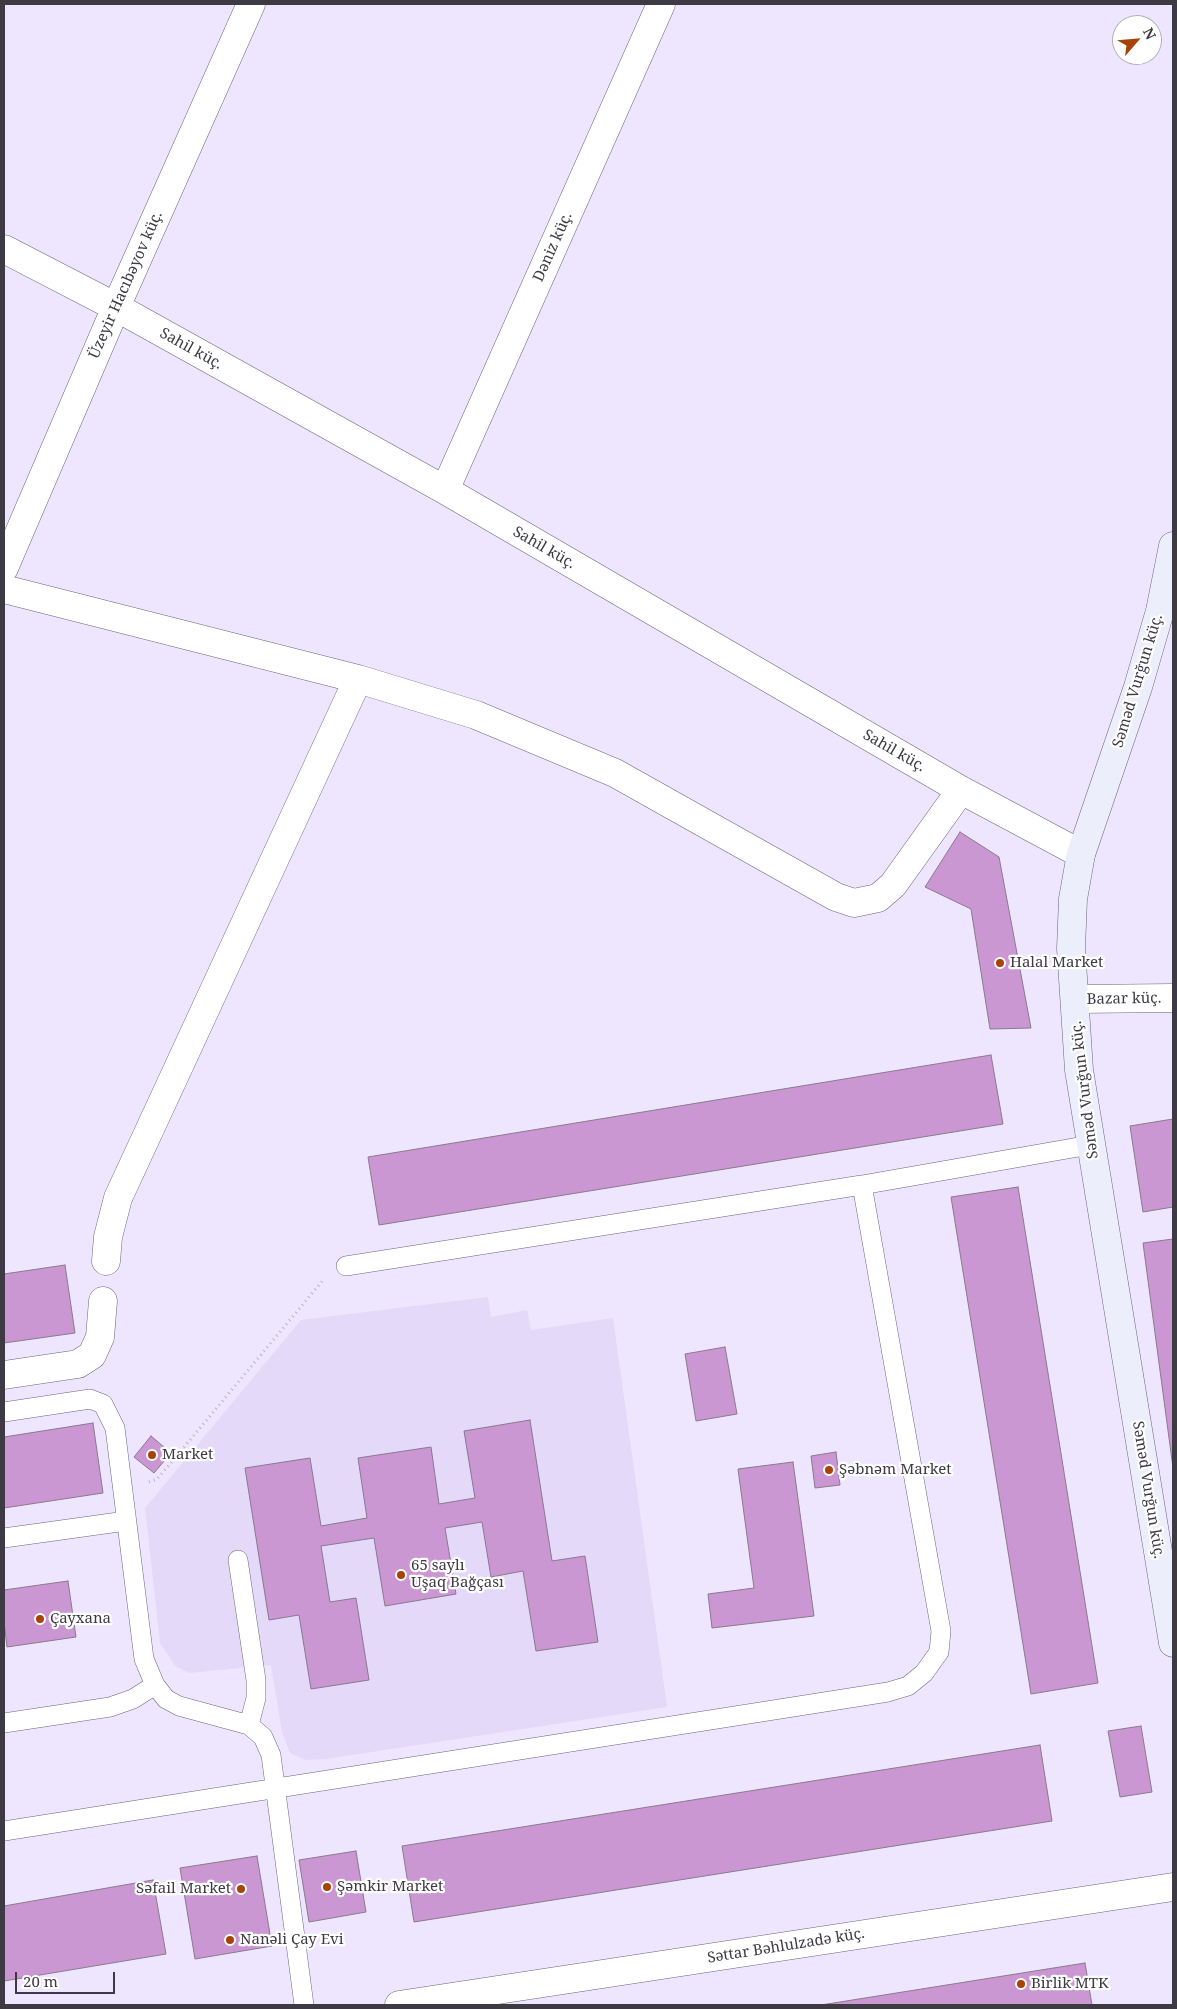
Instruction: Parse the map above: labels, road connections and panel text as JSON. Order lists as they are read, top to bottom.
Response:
{
  "streets": {
    "main road": ["Səməd Vurğun küç."],
    "street": [
      "Dәniz küç.",
      "Üzeyir Hacıbəyov küç.",
      "Sahil küç.",
      "Bazar küç.",
      "Səttar Bəhlulzadə küç."
    ]
  },
  "crossings": [
    ["Dәniz küç.", "Sahil küç."],
    ["Üzeyir Hacıbəyov küç.", "Sahil küç."],
    ["Sahil küç.", "Səməd Vurğun küç."],
    ["Səməd Vurğun küç.", "Bazar küç."]
  ],
  "places": [
    "Halal Market",
    "Market",
    "Şəbnəm Market",
    "65 saylı Uşaq Bağçası",
    "Çayxana",
    "Şəmkir Market",
    "Səfail Market",
    "Nanəli Çay Evi",
    "Birlik MTK"
  ],
  "scale_bar": "20 m",
  "north": "top right"
}
